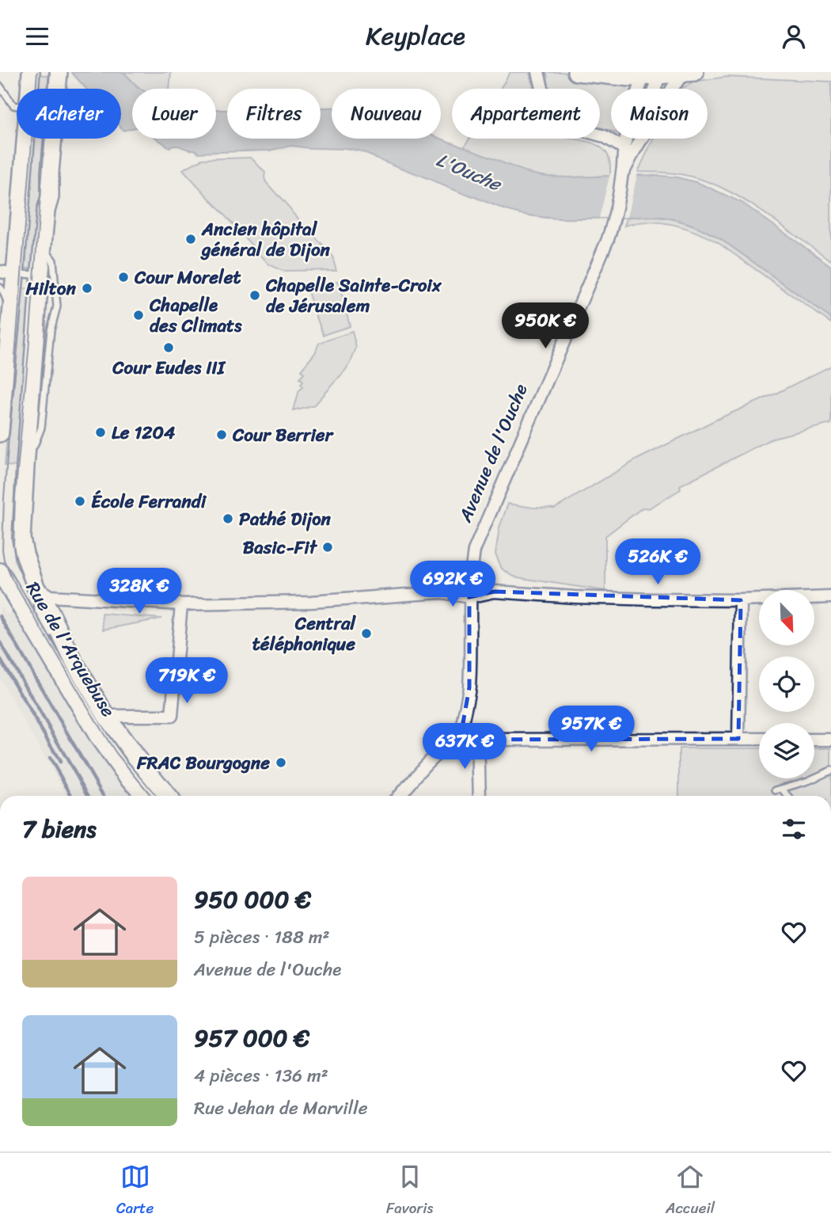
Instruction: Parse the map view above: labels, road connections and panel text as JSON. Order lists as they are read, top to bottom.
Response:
{
  "streets": {
    "main road": ["Rue de l'Arquebuse"],
    "street": ["Avenue de l'Ouche"]
  },
  "water": ["L'Ouche"],
  "places": [
    "Ancien hôpital général de Dijon",
    "Cour Morelet",
    "Hilton",
    "Chapelle Sainte-Croix de Jérusalem",
    "Chapelle des Climats",
    "Cour Eudes III",
    "Le 1204",
    "Cour Berrier",
    "École Ferrandi",
    "Pathé Dijon",
    "Basic-Fit",
    "Central téléphonique",
    "FRAC Bourgogne"
  ],
  "north": "bottom right",
  "page": {
    "header": "Keyplace",
    "chip": [
      "Acheter",
      "Louer",
      "Filtres",
      "Nouveau",
      "Appartement",
      "Maison"
    ],
    "price": [
      "950K €",
      "526K €",
      "692K €",
      "328K €",
      "719K €",
      "957K €",
      "637K €"
    ],
    "heading": "7 biens",
    "list": [
      {
        "name": "950 000 €",
        "note": "5 pièces · 188 m² · Avenue de l'Ouche"
      },
      {
        "name": "957 000 €",
        "note": "4 pièces · 136 m² · Rue Jehan de Marville"
      }
    ],
    "tabs": ["Carte", "Favoris", "Accueil"]
  }
}
